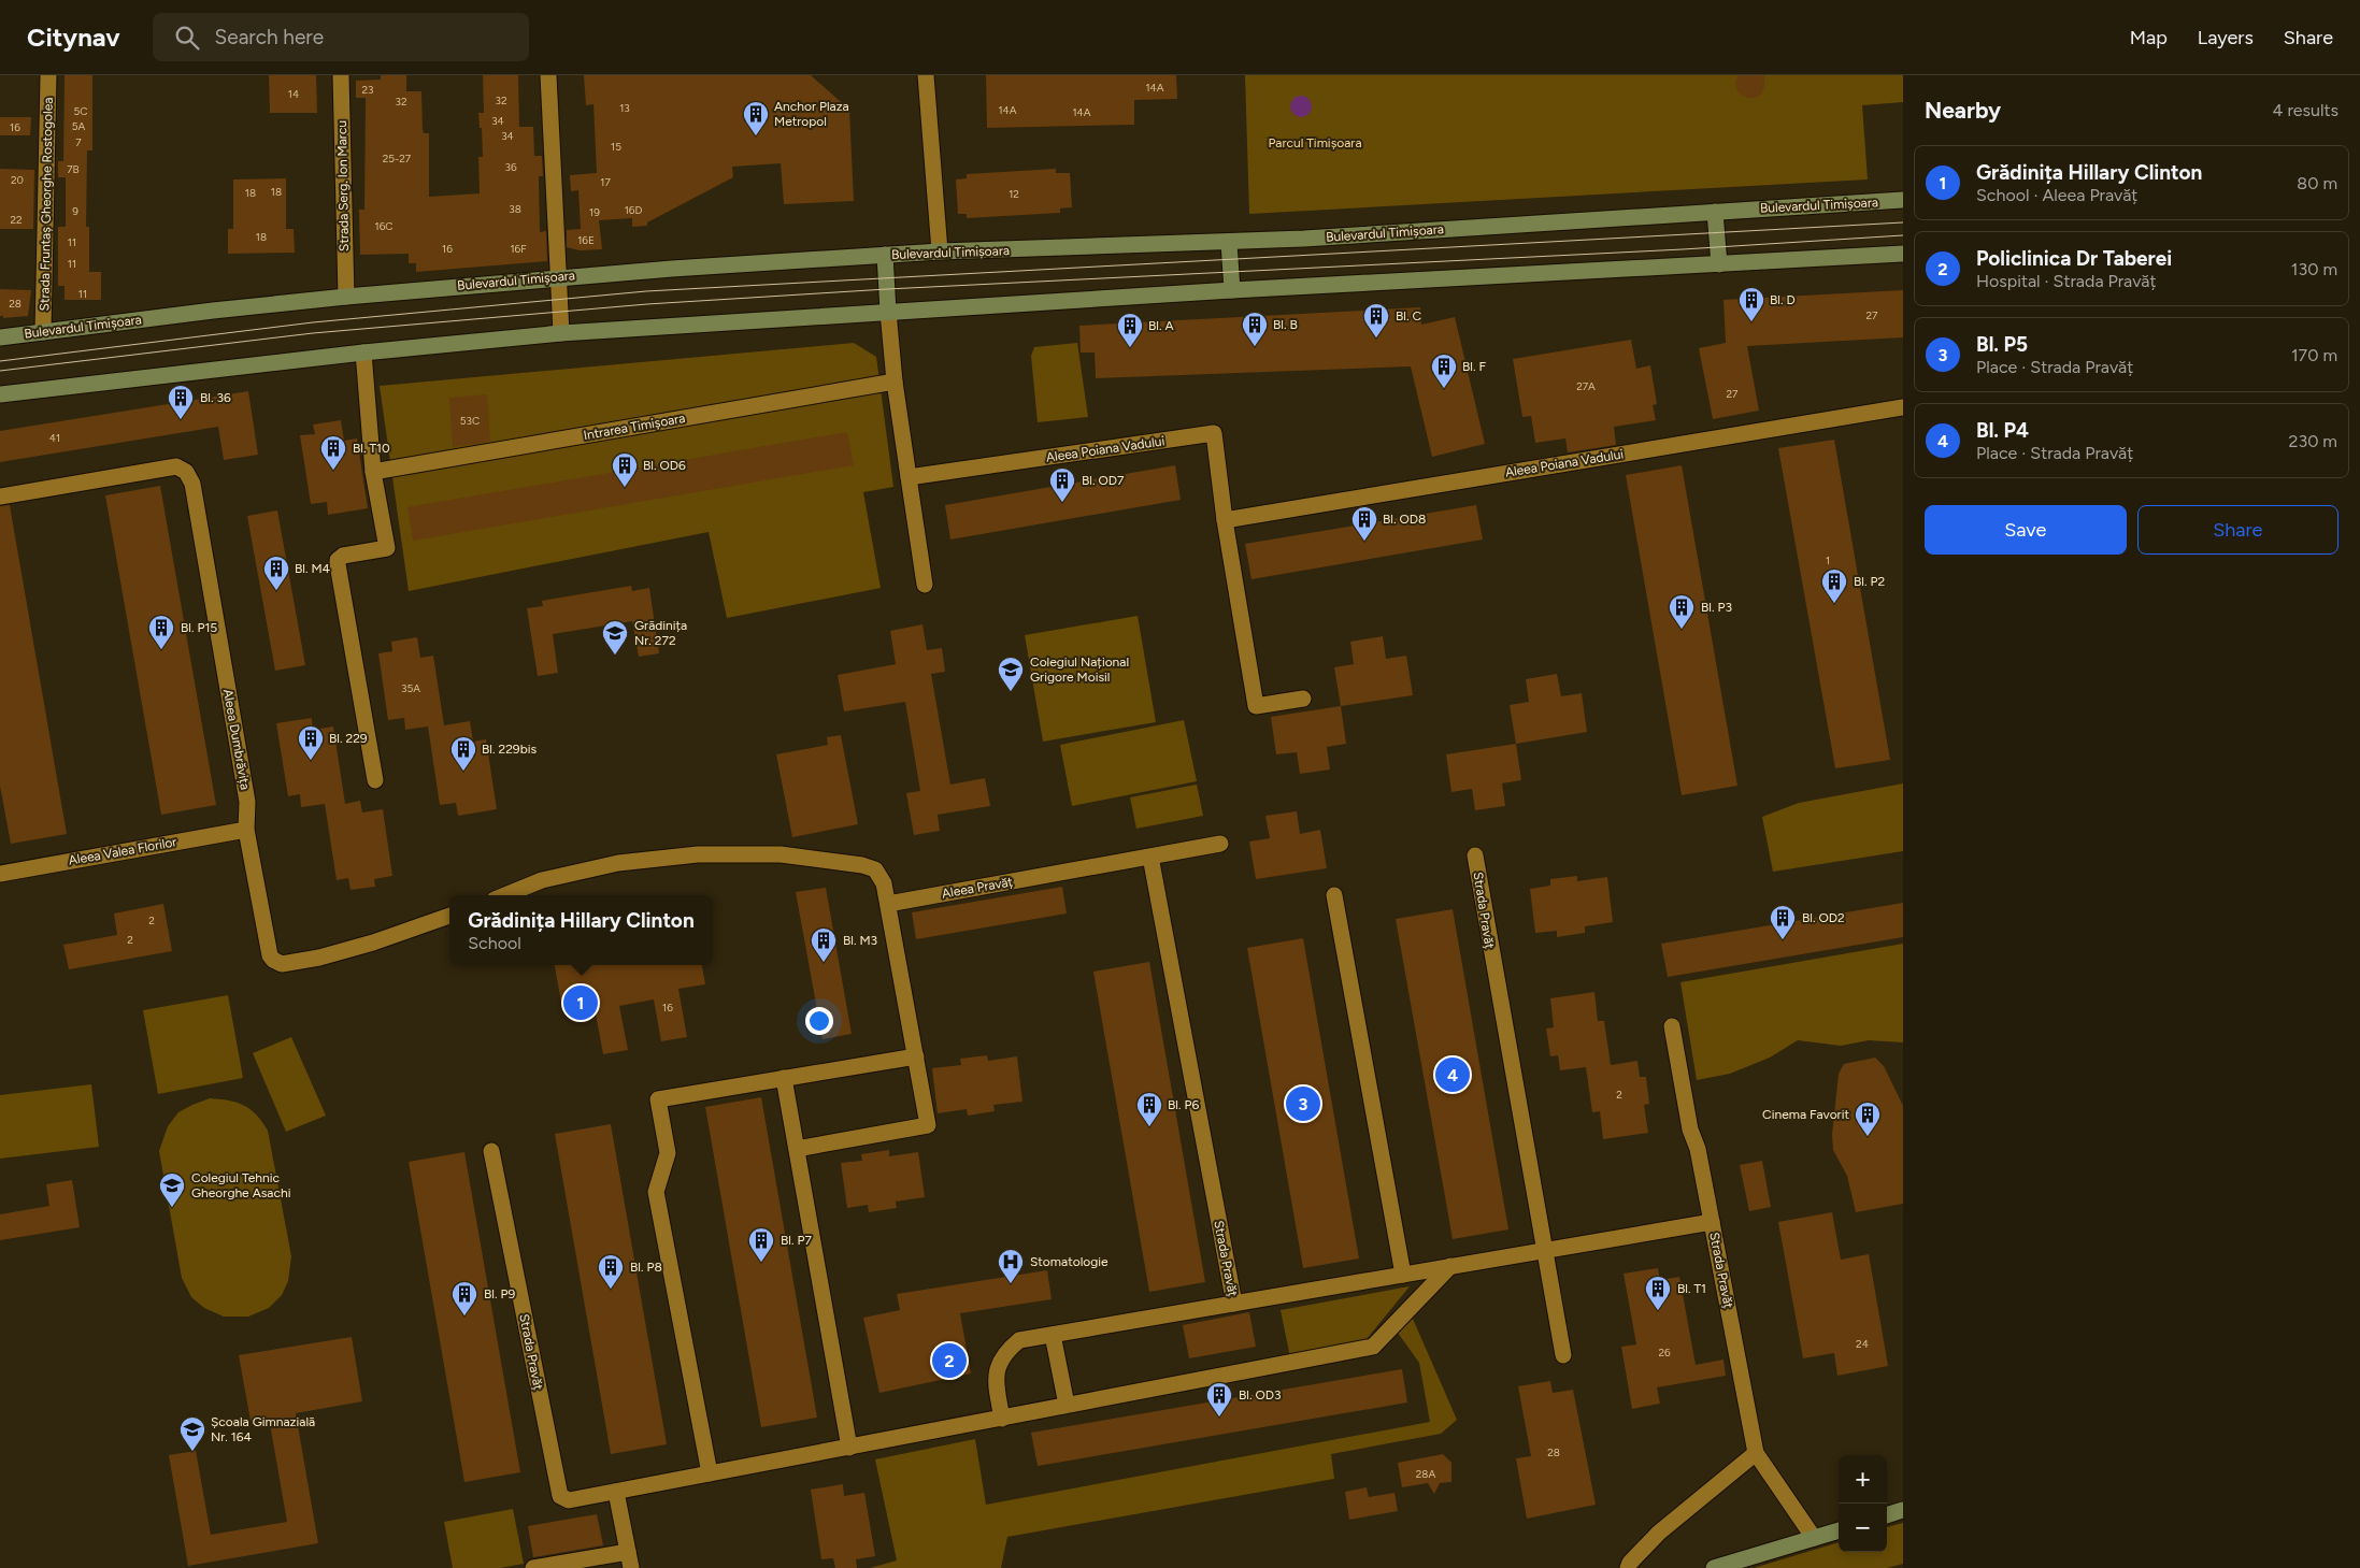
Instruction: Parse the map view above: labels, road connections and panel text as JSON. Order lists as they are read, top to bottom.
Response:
{
  "streets": {
    "main road": ["Bulevardul Timișoara"],
    "street": [
      "Strada Serg. Ion Marcu",
      "Strada Fruntaș Gheorghe Rostogolea",
      "Intrarea Timișoara",
      "Aleea Poiana Vadului",
      "Aleea Dumbrăvița",
      "Aleea Valea Florilor",
      "Aleea Pravăț",
      "Strada Pravăț"
    ]
  },
  "crossings": [
    ["Strada Serg. Ion Marcu", "Bulevardul Timișoara"],
    ["Strada Fruntaș Gheorghe Rostogolea", "Bulevardul Timișoara"],
    ["Aleea Dumbrăvița", "Aleea Valea Florilor"],
    ["Aleea Pravăț", "Strada Pravăț"]
  ],
  "parks": ["Parcul Timișoara"],
  "places": {
    "building": [
      "Anchor Plaza Metropol",
      "Bl. D",
      "Bl. C",
      "Bl. B",
      "Bl. A",
      "Bl. F",
      "Bl. 36",
      "Bl. T10",
      "Bl. OD6",
      "Bl. OD7",
      "Bl. OD8",
      "Bl. M4",
      "Bl. P2",
      "Bl. P3",
      "Bl. P15",
      "Bl. 229",
      "Bl. 229bis",
      "Bl. OD2",
      "Bl. M3",
      "Bl. P6",
      "Cinema Favorit",
      "Bl. P7",
      "Bl. P8",
      "Bl. T1",
      "Bl. P9",
      "Bl. OD3"
    ],
    "school or university": [
      "Grădinița Nr. 272",
      "Colegiul Național Grigore Moisil",
      "Colegiul Tehnic Gheorghe Asachi",
      "Școala Gimnazială Nr. 164"
    ],
    "hospital": ["Stomatologie"]
  },
  "house_numbers": [
    "14A",
    "23",
    "14",
    "32",
    "32",
    "13",
    "14A",
    "5C",
    "14A",
    "34",
    "5A",
    "16",
    "34",
    "7",
    "15",
    "25-27",
    "36",
    "7B",
    "20",
    "17",
    "18",
    "18",
    "12",
    "38",
    "16D",
    "9",
    "19",
    "22",
    "16C",
    "18",
    "16E",
    "11",
    "16",
    "16F",
    "11",
    "11",
    "28",
    "27",
    "27A",
    "27",
    "53C",
    "41",
    "1",
    "35A",
    "2",
    "2",
    "16",
    "2",
    "24",
    "26",
    "28",
    "28A"
  ],
  "page": {
    "header": "Citynav",
    "search": "Search here",
    "nav": ["Map", "Layers", "Share"],
    "heading": ["Nearby", "4 results"],
    "list": [
      {
        "mark": "1",
        "name": "Grădinița Hillary Clinton",
        "note": "School · Aleea Pravăț",
        "value": "80 m"
      },
      {
        "mark": "2",
        "name": "Policlinica Dr Taberei",
        "note": "Hospital · Strada Pravăț",
        "value": "130 m"
      },
      {
        "mark": "3",
        "name": "Bl. P5",
        "note": "Place · Strada Pravăț",
        "value": "170 m"
      },
      {
        "mark": "4",
        "name": "Bl. P4",
        "note": "Place · Strada Pravăț",
        "value": "230 m"
      }
    ],
    "buttons": ["Save", "Share"],
    "popup": ["Grădinița Hillary Clinton", "School"],
    "pins": [
      "1",
      "4",
      "3",
      "2"
    ],
    "map_buttons": ["+", "−"]
  }
}
